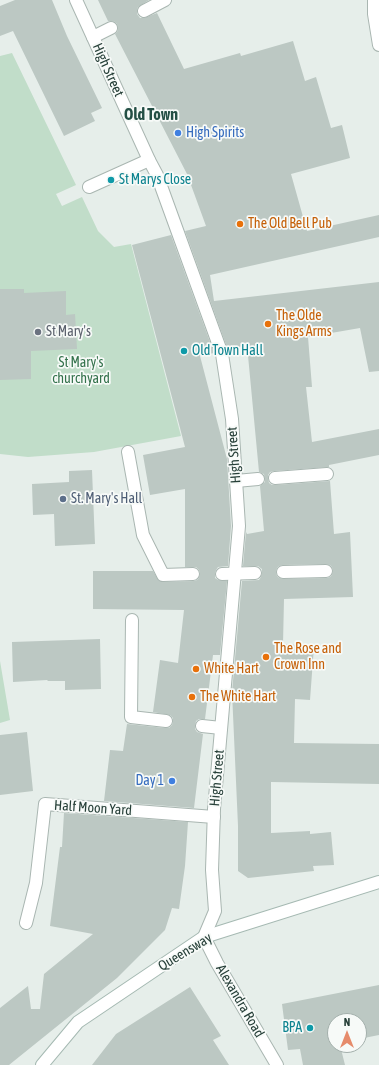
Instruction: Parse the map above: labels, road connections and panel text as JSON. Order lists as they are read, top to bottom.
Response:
{
  "streets": {
    "street": [
      "High Street",
      "Half Moon Yard",
      "Queensway",
      "Alexandra Road"
    ]
  },
  "crossings": [
    ["High Street", "Half Moon Yard"],
    ["High Street", "Queensway"],
    ["High Street", "Alexandra Road"],
    ["Queensway", "Alexandra Road"]
  ],
  "districts": ["Old Town"],
  "parks": ["St Mary's churchyard"],
  "places": [
    "High Spirits",
    "St Marys Close",
    "The Old Bell Pub",
    "The Olde Kings Arms",
    "St Mary's",
    "Old Town Hall",
    "St. Mary's Hall",
    "The Rose and Crown Inn",
    "White Hart",
    "The White Hart",
    "Day 1",
    "BPA"
  ],
  "north": "top"
}
